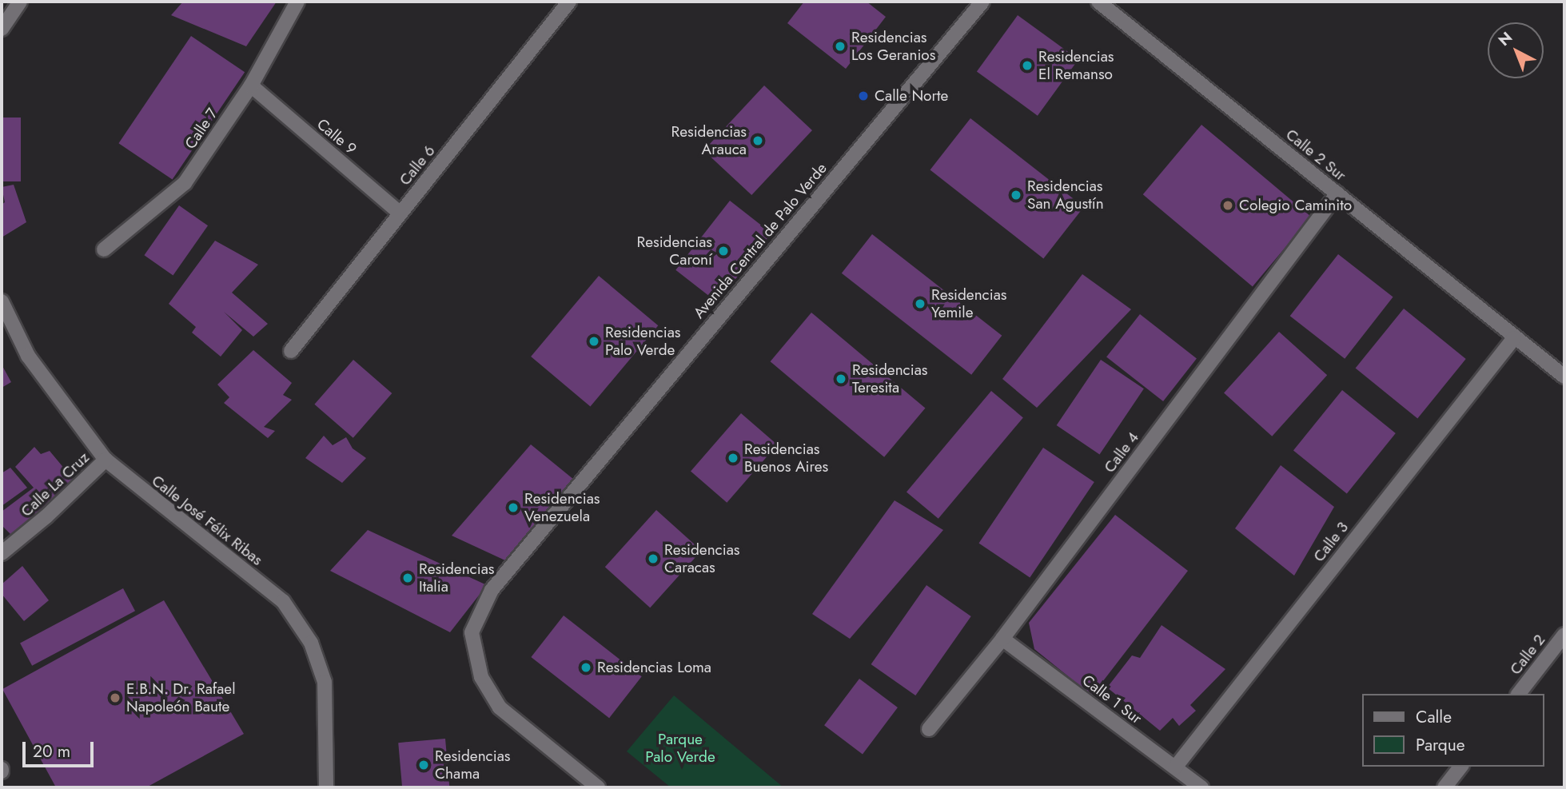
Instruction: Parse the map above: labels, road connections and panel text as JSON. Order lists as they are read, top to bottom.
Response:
{
  "streets": {
    "street": [
      "Calle 7",
      "Calle 9",
      "Calle 2 Sur",
      "Calle 6",
      "Avenida Central de Palo Verde",
      "Calle 4",
      "Calle La Cruz",
      "Calle José Félix Ribas",
      "Calle 3",
      "Calle 2",
      "Calle 1 Sur"
    ]
  },
  "crossings": [
    ["Calle 7", "Calle 9"],
    ["Calle 9", "Calle 6"],
    ["Calle 2 Sur", "Calle 4"],
    ["Calle 2 Sur", "Calle 3"],
    ["Calle 4", "Calle 1 Sur"],
    ["Calle La Cruz", "Calle José Félix Ribas"],
    ["Calle 3", "Calle 1 Sur"]
  ],
  "parks": ["Parque Palo Verde"],
  "places": [
    "Residencias Los Geranios",
    "Residencias El Remanso",
    "Calle Norte",
    "Residencias Arauca",
    "Residencias San Agustín",
    "Colegio Caminito",
    "Residencias Caroní",
    "Residencias Yemile",
    "Residencias Palo Verde",
    "Residencias Teresita",
    "Residencias Buenos Aires",
    "Residencias Venezuela",
    "Residencias Caracas",
    "Residencias Italia",
    "Residencias Loma",
    "E.B.N. Dr. Rafael Napoleón Baute",
    "Residencias Chama"
  ],
  "legend": ["Calle", "Parque"],
  "scale_bar": "20 m",
  "north": "top left"
}
